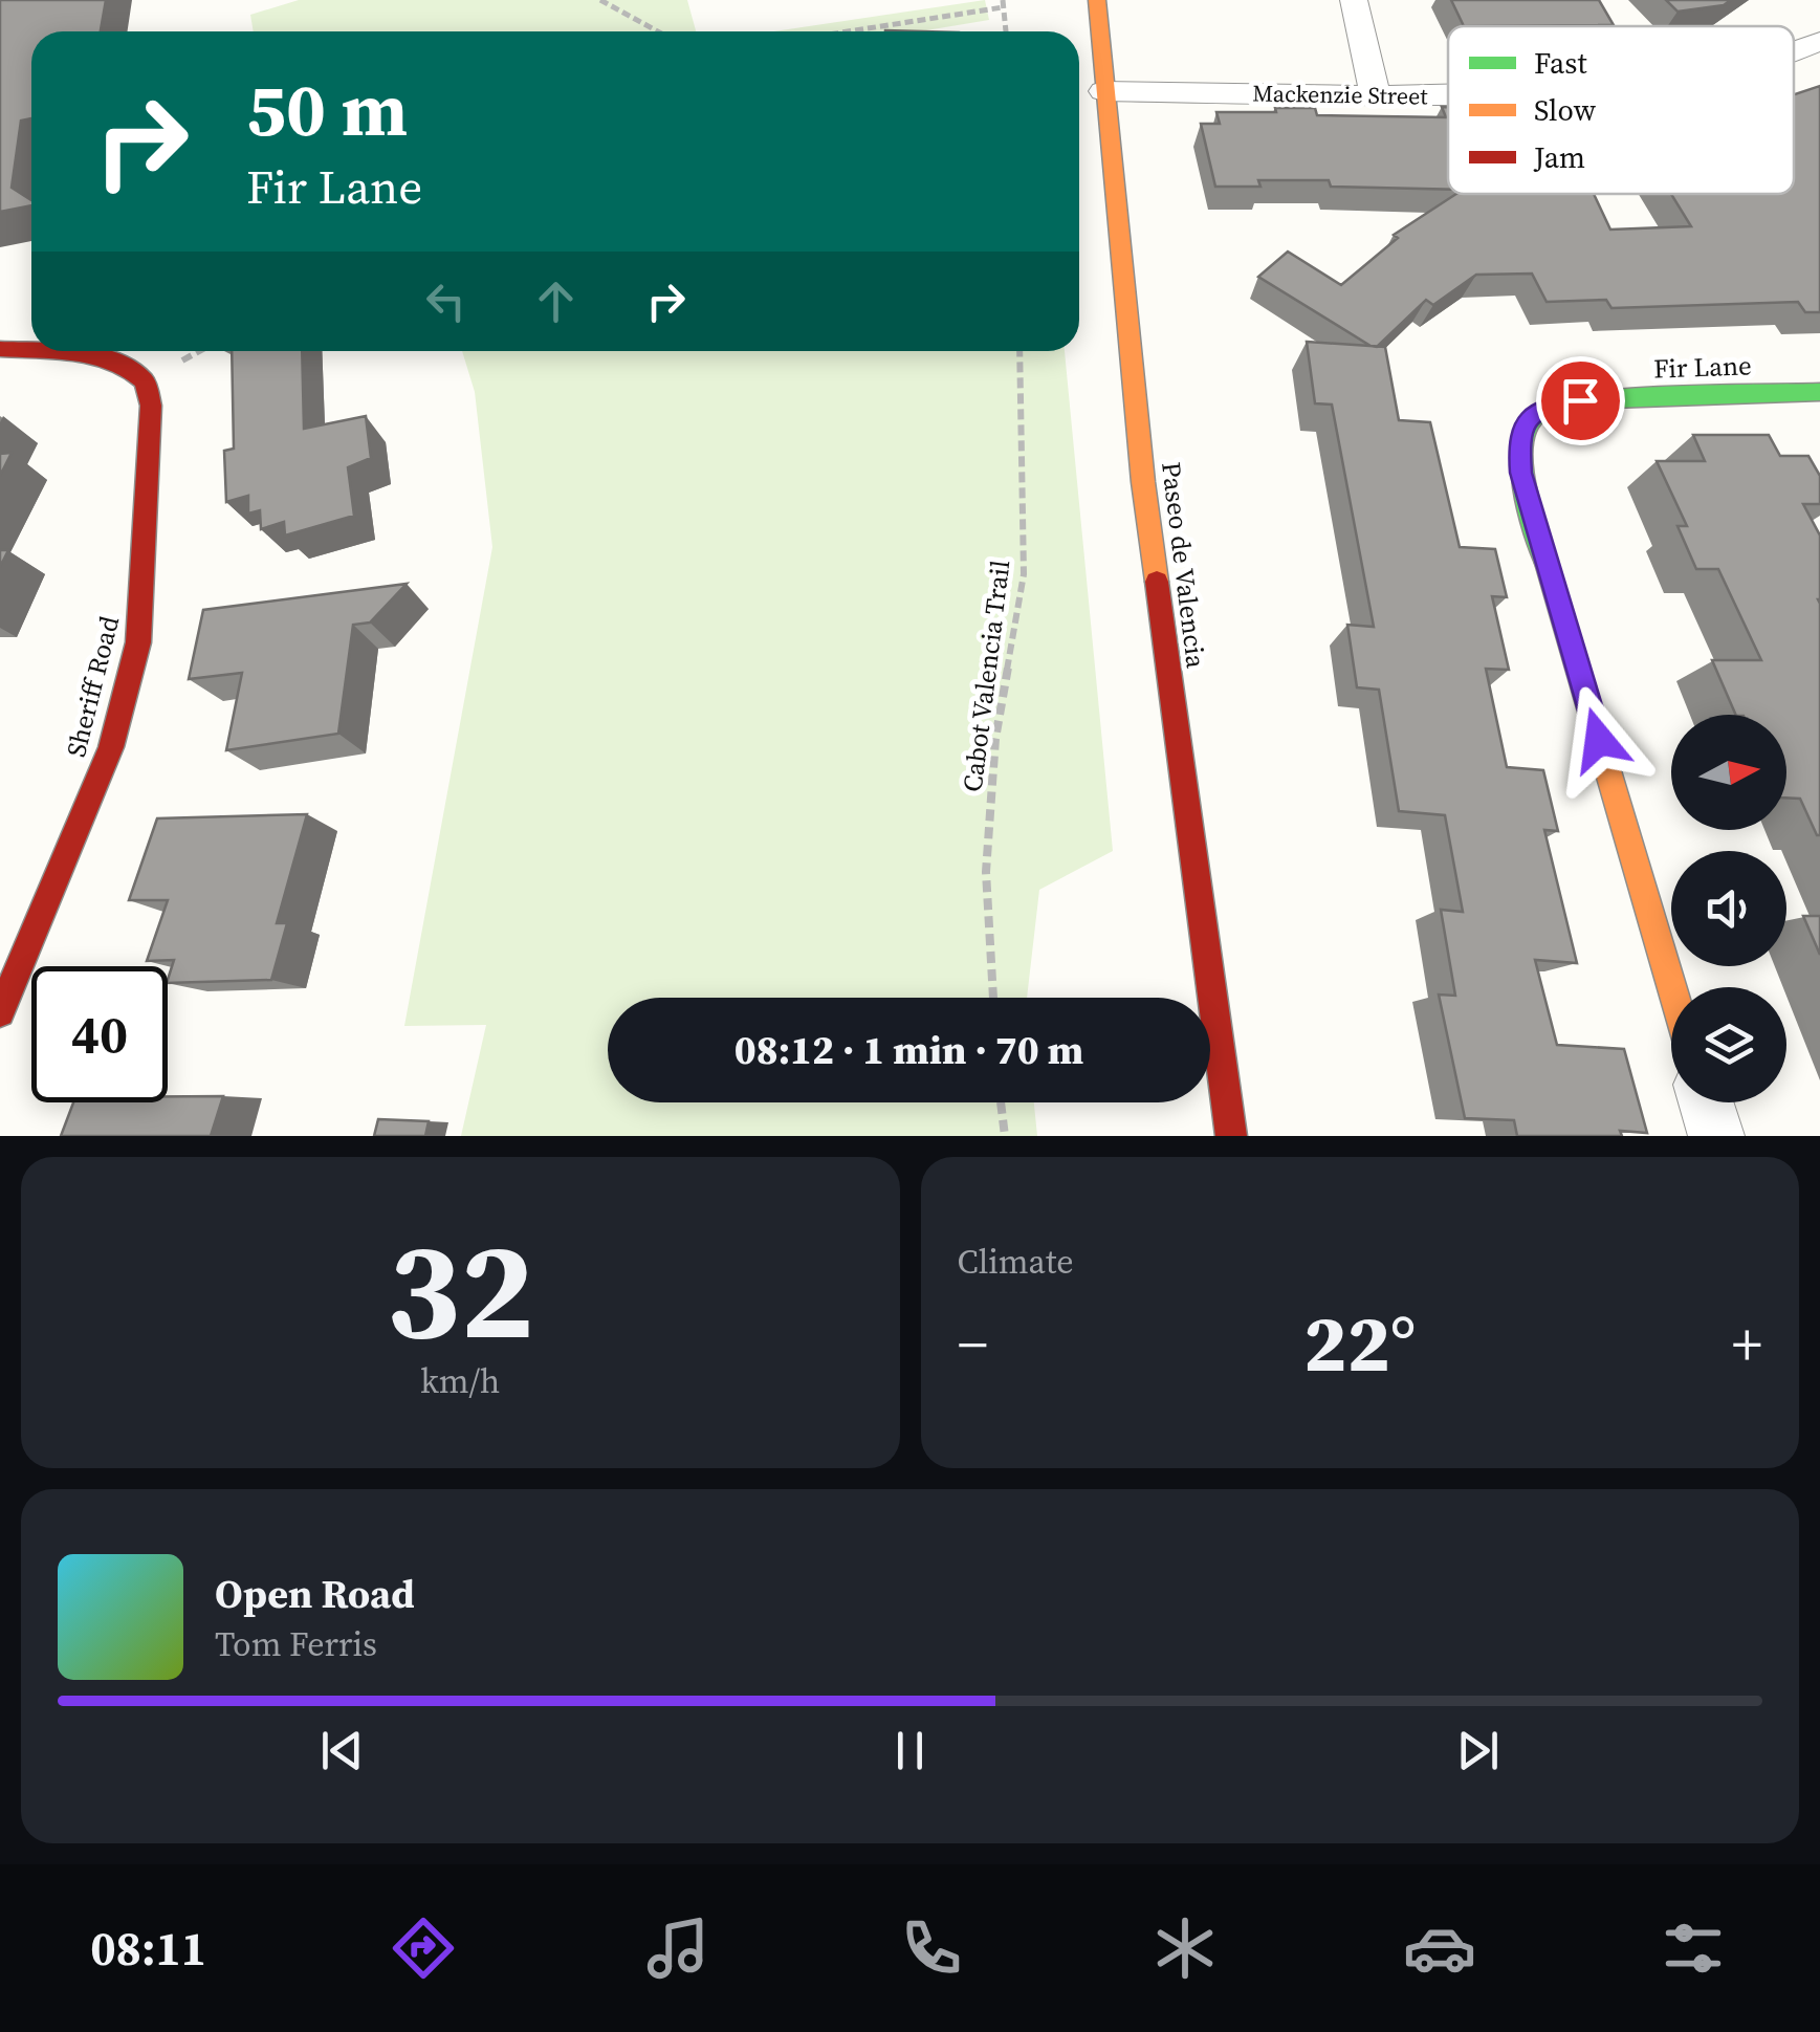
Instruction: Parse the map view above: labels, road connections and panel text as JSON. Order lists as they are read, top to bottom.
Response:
{
  "streets": {
    "street": [
      "Mackenzie Street",
      "Fir Lane",
      "Paseo de Valencia",
      "Sheriff Road"
    ],
    "path": ["Cabot Valencia Trail"]
  },
  "crossings": [
    ["Mackenzie Street", "Paseo de Valencia"]
  ],
  "legend": ["Fast", "Slow", "Jam"],
  "north": "right",
  "page": {
    "turn": ["50 m", "Fir Lane"],
    "limit": "40",
    "trip": "08:12 · 1 min · 70 m",
    "tile": [
      ["32", "km/h"],
      "Climate"
    ],
    "heat": ["−", "22°", "+"],
    "song": ["Open Road", "Tom Ferris"],
    "tabs": "08:11"
  }
}
